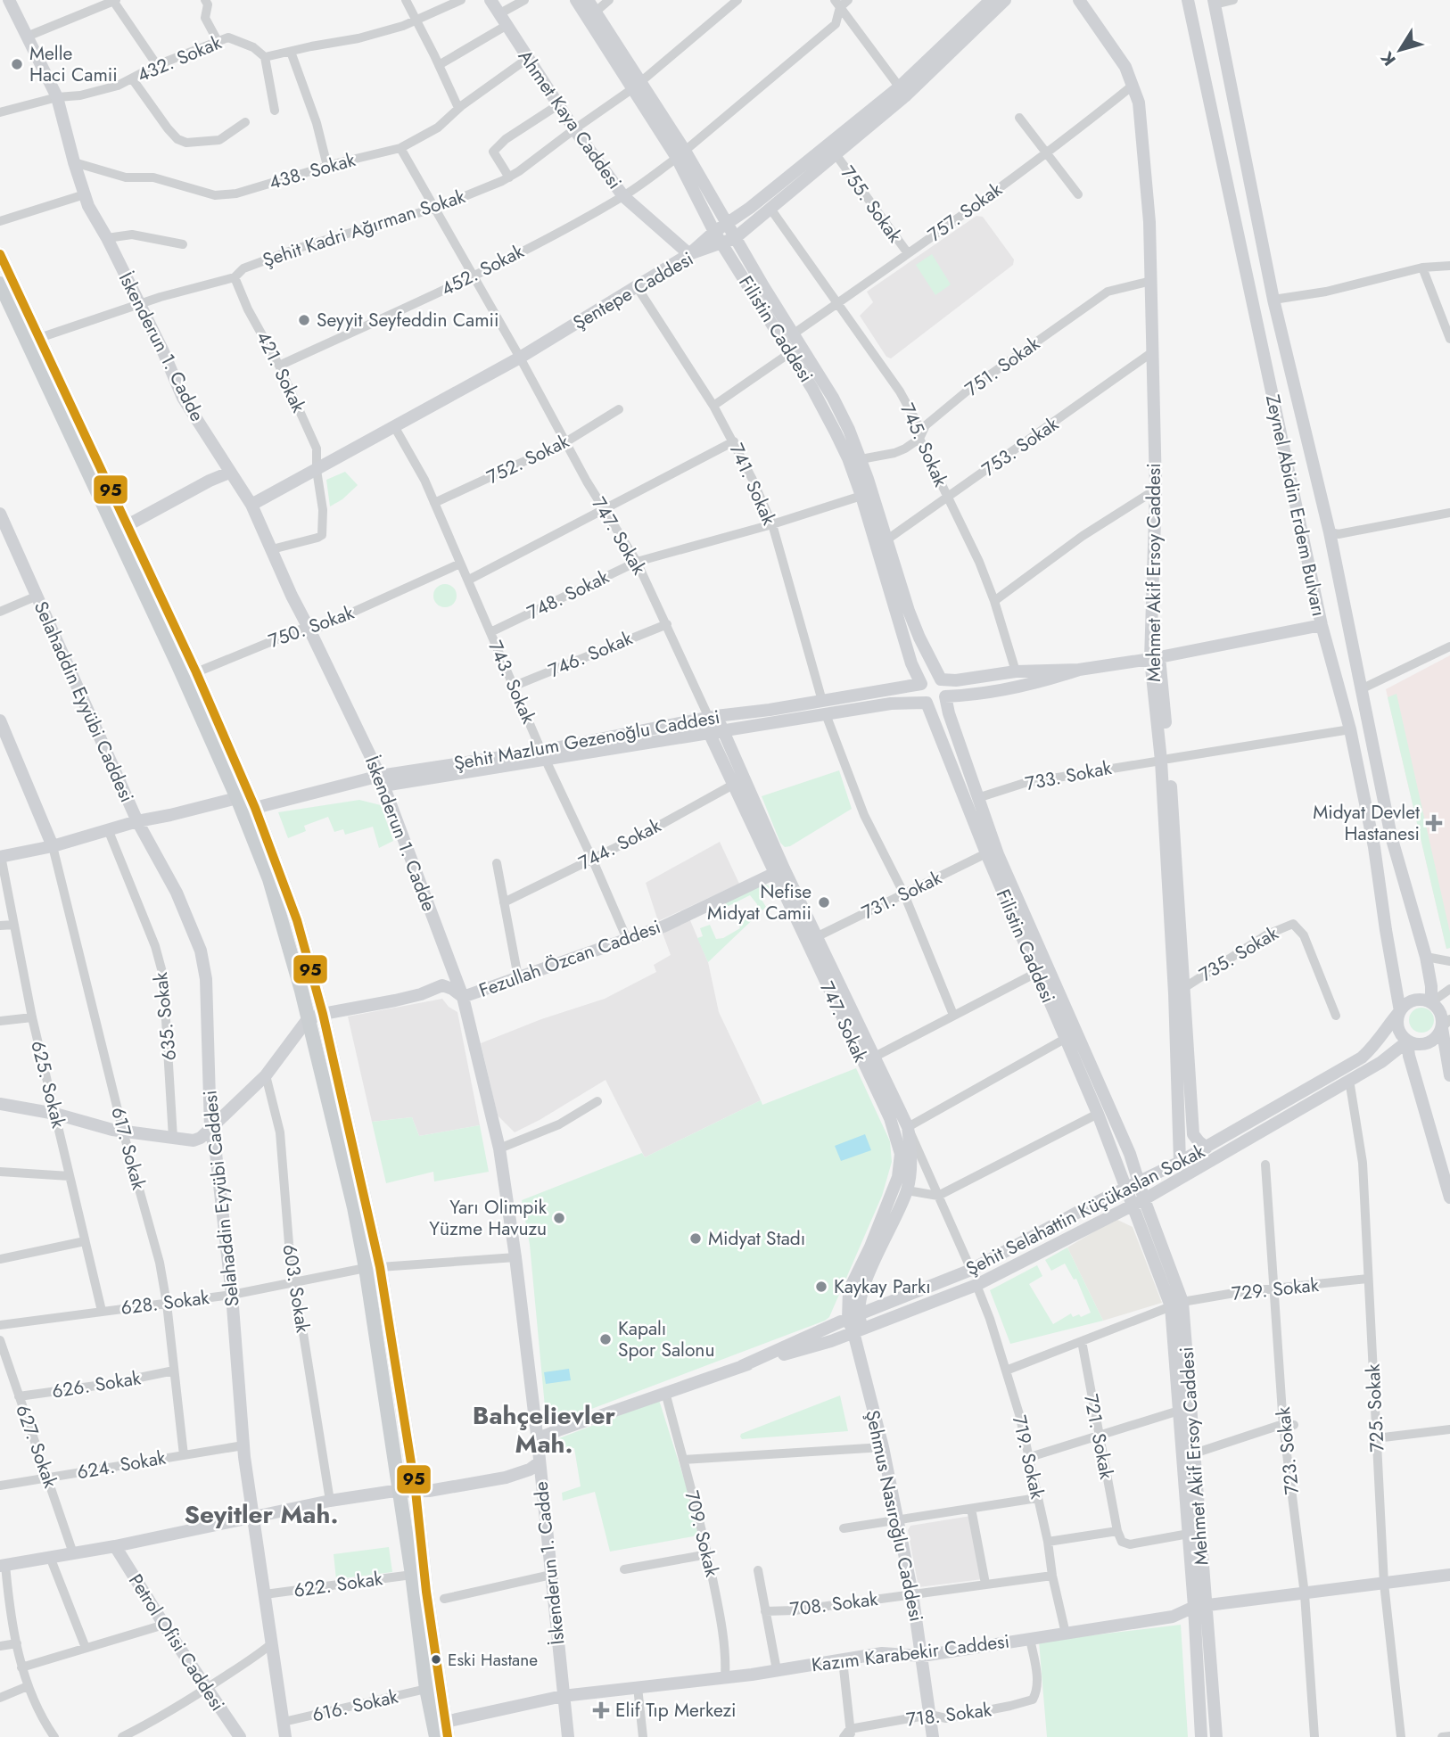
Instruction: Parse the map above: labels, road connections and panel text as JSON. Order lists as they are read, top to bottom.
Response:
{
  "streets": {
    "street": [
      "432. Sokak",
      "Ahmet Kaya Caddesi",
      "438. Sokak",
      "755. Sokak",
      "757. Sokak",
      "Şehit Kadri Ağırman Sokak",
      "452. Sokak",
      "Şentepe Caddesi",
      "Filistin Caddesi",
      "İskenderun 1. Cadde",
      "751. Sokak",
      "421. Sokak",
      "745. Sokak",
      "753. Sokak",
      "752. Sokak",
      "741. Sokak",
      "Zeynel Abidin Erdem Bulvarı",
      "747. Sokak",
      "Mehmet Akif Ersoy Caddesi",
      "748. Sokak",
      "750. Sokak",
      "746. Sokak",
      "743. Sokak",
      "Selahaddin Eyyübi Caddesi",
      "Şehit Mazlum Gezenoğlu Caddesi",
      "733. Sokak",
      "744. Sokak",
      "731. Sokak",
      "735. Sokak",
      "Fezullah Özcan Caddesi",
      "635. Sokak",
      "625. Sokak",
      "617. Sokak",
      "Şehit Selahattin Küçükaslan Sokak",
      "603. Sokak",
      "729. Sokak",
      "628. Sokak",
      "626. Sokak",
      "725. Sokak",
      "721. Sokak",
      "627. Sokak",
      "723. Sokak",
      "719. Sokak",
      "624. Sokak",
      "Şehmus Nasıroğlu Caddesi",
      "709. Sokak",
      "622. Sokak",
      "708. Sokak",
      "Petrol Ofisi Caddesi",
      "Kazım Karabekir Caddesi",
      "616. Sokak",
      "718. Sokak"
    ]
  },
  "crossings": [
    ["432. Sokak", "İskenderun 1. Cadde"],
    ["Ahmet Kaya Caddesi", "438. Sokak"],
    ["Ahmet Kaya Caddesi", "Şehit Kadri Ağırman Sokak"],
    ["Ahmet Kaya Caddesi", "452. Sokak"],
    ["Ahmet Kaya Caddesi", "Şentepe Caddesi"],
    ["438. Sokak", "İskenderun 1. Cadde"],
    ["438. Sokak", "747. Sokak"],
    ["755. Sokak", "757. Sokak"],
    ["755. Sokak", "Şentepe Caddesi"],
    ["757. Sokak", "Filistin Caddesi"],
    ["757. Sokak", "745. Sokak"],
    ["757. Sokak", "Mehmet Akif Ersoy Caddesi"],
    ["Şehit Kadri Ağırman Sokak", "Filistin Caddesi"],
    ["Şehit Kadri Ağırman Sokak", "İskenderun 1. Cadde"],
    ["Şehit Kadri Ağırman Sokak", "421. Sokak"],
    ["Şehit Kadri Ağırman Sokak", "747. Sokak"],
    ["452. Sokak", "Filistin Caddesi"],
    ["452. Sokak", "421. Sokak"],
    ["452. Sokak", "747. Sokak"],
    ["Şentepe Caddesi", "Filistin Caddesi"],
    ["Şentepe Caddesi", "İskenderun 1. Cadde"],
    ["Şentepe Caddesi", "421. Sokak"],
    ["Şentepe Caddesi", "745. Sokak"],
    ["Şentepe Caddesi", "741. Sokak"],
    ["Şentepe Caddesi", "747. Sokak"],
    ["Şentepe Caddesi", "743. Sokak"],
    ["Filistin Caddesi", "751. Sokak"],
    ["Filistin Caddesi", "753. Sokak"],
    ["Filistin Caddesi", "Mehmet Akif Ersoy Caddesi"],
    ["Filistin Caddesi", "748. Sokak"],
    ["Filistin Caddesi", "Şehit Mazlum Gezenoğlu Caddesi"],
    ["Filistin Caddesi", "733. Sokak"],
    ["Filistin Caddesi", "731. Sokak"],
    ["Filistin Caddesi", "Şehit Selahattin Küçükaslan Sokak"],
    ["İskenderun 1. Cadde", "421. Sokak"],
    ["İskenderun 1. Cadde", "750. Sokak"],
    ["İskenderun 1. Cadde", "Şehit Mazlum Gezenoğlu Caddesi"],
    ["İskenderun 1. Cadde", "Fezullah Özcan Caddesi"],
    ["İskenderun 1. Cadde", "Şehit Selahattin Küçükaslan Sokak"],
    ["İskenderun 1. Cadde", "628. Sokak"],
    ["İskenderun 1. Cadde", "Kazım Karabekir Caddesi"],
    ["751. Sokak", "745. Sokak"],
    ["751. Sokak", "Mehmet Akif Ersoy Caddesi"],
    ["745. Sokak", "753. Sokak"],
    ["753. Sokak", "Mehmet Akif Ersoy Caddesi"],
    ["752. Sokak", "747. Sokak"],
    ["752. Sokak", "743. Sokak"],
    ["741. Sokak", "748. Sokak"],
    ["741. Sokak", "Şehit Mazlum Gezenoğlu Caddesi"],
    ["Zeynel Abidin Erdem Bulvarı", "733. Sokak"],
    ["Zeynel Abidin Erdem Bulvarı", "Şehit Selahattin Küçükaslan Sokak"],
    ["747. Sokak", "748. Sokak"],
    ["747. Sokak", "746. Sokak"],
    ["747. Sokak", "Şehit Mazlum Gezenoğlu Caddesi"],
    ["747. Sokak", "744. Sokak"],
    ["747. Sokak", "Fezullah Özcan Caddesi"],
    ["747. Sokak", "Şehit Selahattin Küçükaslan Sokak"],
    ["747. Sokak", "Şehmus Nasıroğlu Caddesi"],
    ["Mehmet Akif Ersoy Caddesi", "733. Sokak"],
    ["Mehmet Akif Ersoy Caddesi", "Şehit Selahattin Küçükaslan Sokak"],
    ["Mehmet Akif Ersoy Caddesi", "729. Sokak"],
    ["Mehmet Akif Ersoy Caddesi", "Kazım Karabekir Caddesi"],
    ["748. Sokak", "743. Sokak"],
    ["750. Sokak", "743. Sokak"],
    ["746. Sokak", "743. Sokak"],
    ["743. Sokak", "Şehit Mazlum Gezenoğlu Caddesi"],
    ["743. Sokak", "744. Sokak"],
    ["743. Sokak", "Fezullah Özcan Caddesi"],
    ["Selahaddin Eyyübi Caddesi", "628. Sokak"],
    ["Selahaddin Eyyübi Caddesi", "624. Sokak"],
    ["Selahaddin Eyyübi Caddesi", "622. Sokak"],
    ["Selahaddin Eyyübi Caddesi", "616. Sokak"],
    ["625. Sokak", "628. Sokak"],
    ["617. Sokak", "628. Sokak"],
    ["617. Sokak", "626. Sokak"],
    ["617. Sokak", "624. Sokak"],
    ["Şehit Selahattin Küçükaslan Sokak", "725. Sokak"],
    ["Şehit Selahattin Küçükaslan Sokak", "719. Sokak"],
    ["Şehit Selahattin Küçükaslan Sokak", "Şehmus Nasıroğlu Caddesi"],
    ["Şehit Selahattin Küçükaslan Sokak", "709. Sokak"],
    ["603. Sokak", "628. Sokak"],
    ["729. Sokak", "725. Sokak"],
    ["729. Sokak", "721. Sokak"],
    ["729. Sokak", "723. Sokak"],
    ["729. Sokak", "719. Sokak"],
    ["626. Sokak", "627. Sokak"],
    ["725. Sokak", "Kazım Karabekir Caddesi"],
    ["627. Sokak", "624. Sokak"],
    ["723. Sokak", "Kazım Karabekir Caddesi"],
    ["719. Sokak", "708. Sokak"],
    ["719. Sokak", "Kazım Karabekir Caddesi"],
    ["Şehmus Nasıroğlu Caddesi", "708. Sokak"],
    ["Şehmus Nasıroğlu Caddesi", "Kazım Karabekir Caddesi"],
    ["Şehmus Nasıroğlu Caddesi", "718. Sokak"],
    ["709. Sokak", "Kazım Karabekir Caddesi"],
    ["Kazım Karabekir Caddesi", "718. Sokak"]
  ],
  "districts": ["Bahçelievler Mah.", "Seyitler Mah."],
  "places": {
    "other": [
      "Melle Haci Camii",
      "Seyyit Seyfeddin Camii",
      "Nefise Midyat Camii",
      "Yarı Olimpik Yüzme Havuzu",
      "Midyat Stadı",
      "Kaykay Parkı",
      "Kapalı Spor Salonu",
      "Eski Hastane"
    ],
    "health": ["Midyat Devlet Hastanesi", "Elif Tıp Merkezi"]
  },
  "lines": ["transit line 95"],
  "north": "bottom left"
}
